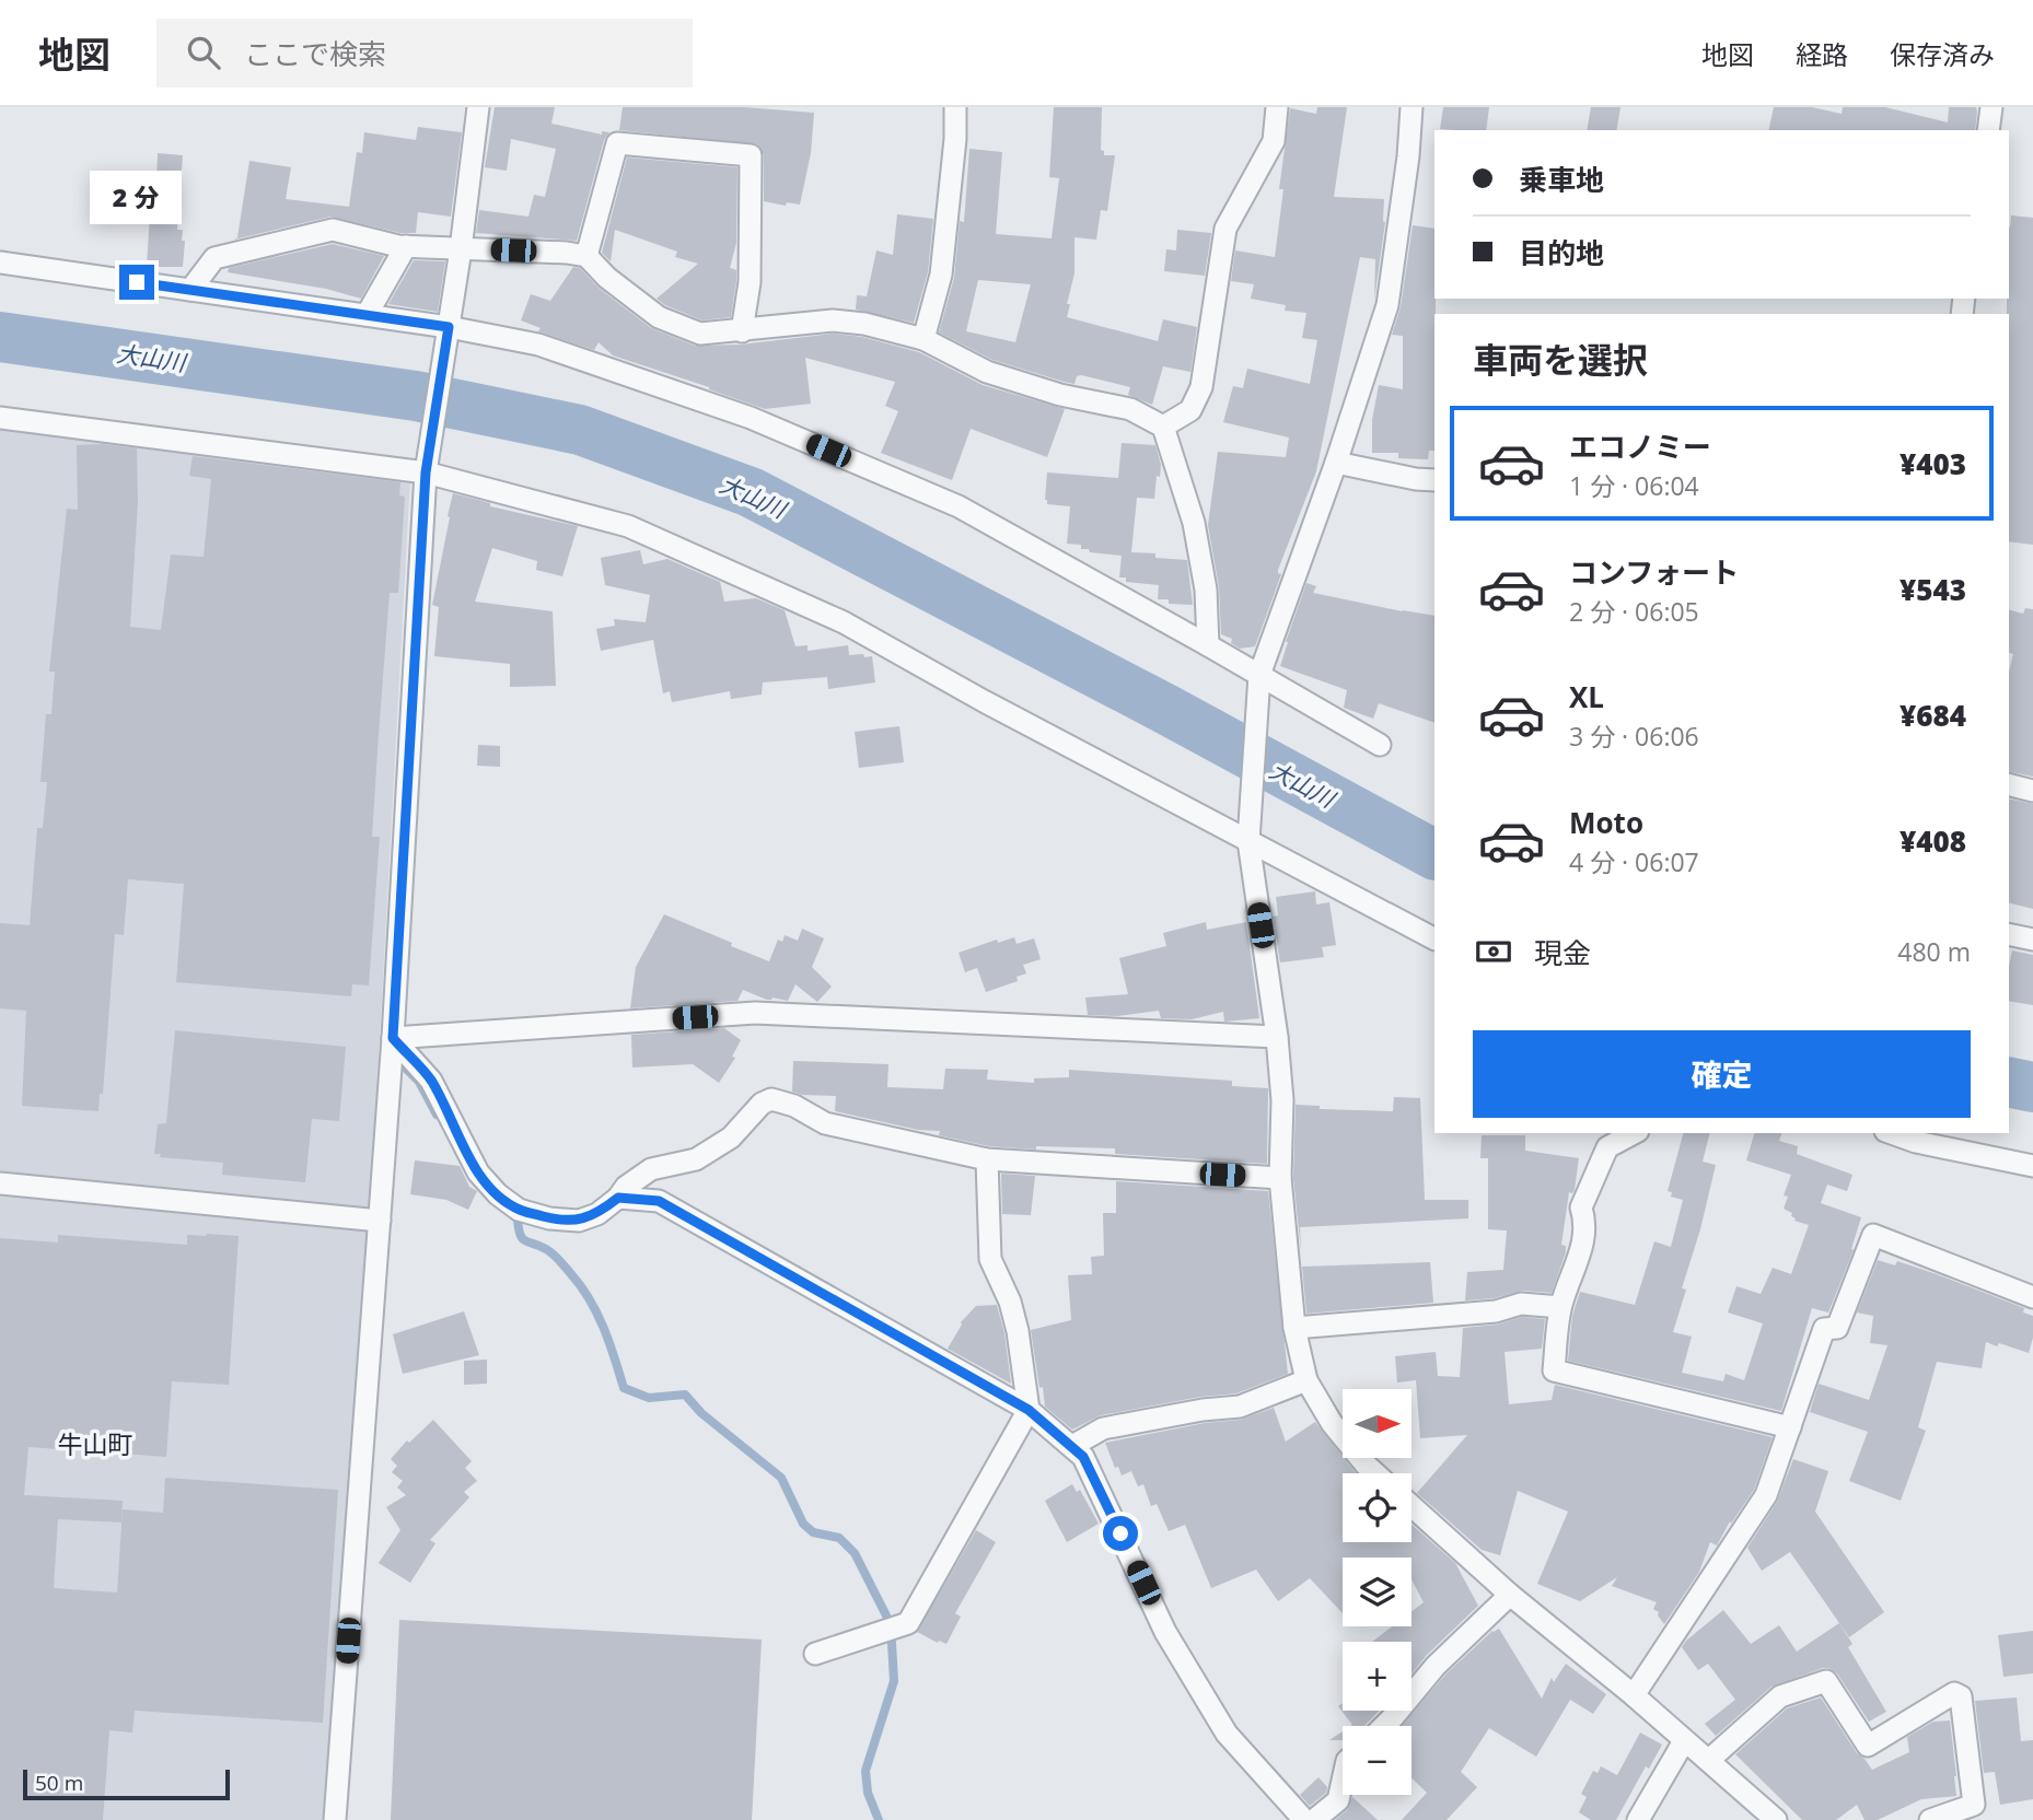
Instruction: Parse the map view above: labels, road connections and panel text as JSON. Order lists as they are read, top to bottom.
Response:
{
  "districts": ["牛山町"],
  "water": ["大山川"],
  "scale_bar": "50 m",
  "north": "right",
  "page": {
    "header": "地図",
    "search": "ここで検索",
    "nav": ["地図", "経路", "保存済み"],
    "banner": ["乗車地", "目的地"],
    "bubble": "2 分",
    "heading": "車両を選択",
    "list": [
      {
        "name": "エコノミー",
        "note": "1 分 · 06:04",
        "value": "¥403"
      },
      {
        "name": "コンフォート",
        "note": "2 分 · 06:05",
        "value": "¥543"
      },
      {
        "name": "XL",
        "note": "3 分 · 06:06",
        "value": "¥684"
      },
      {
        "name": "Moto",
        "note": "4 分 · 06:07",
        "value": "¥408"
      }
    ],
    "pay": ["現金", "480 m"],
    "buttons": "確定",
    "map_buttons": ["+", "−"],
    "scale": "50 m"
  }
}
